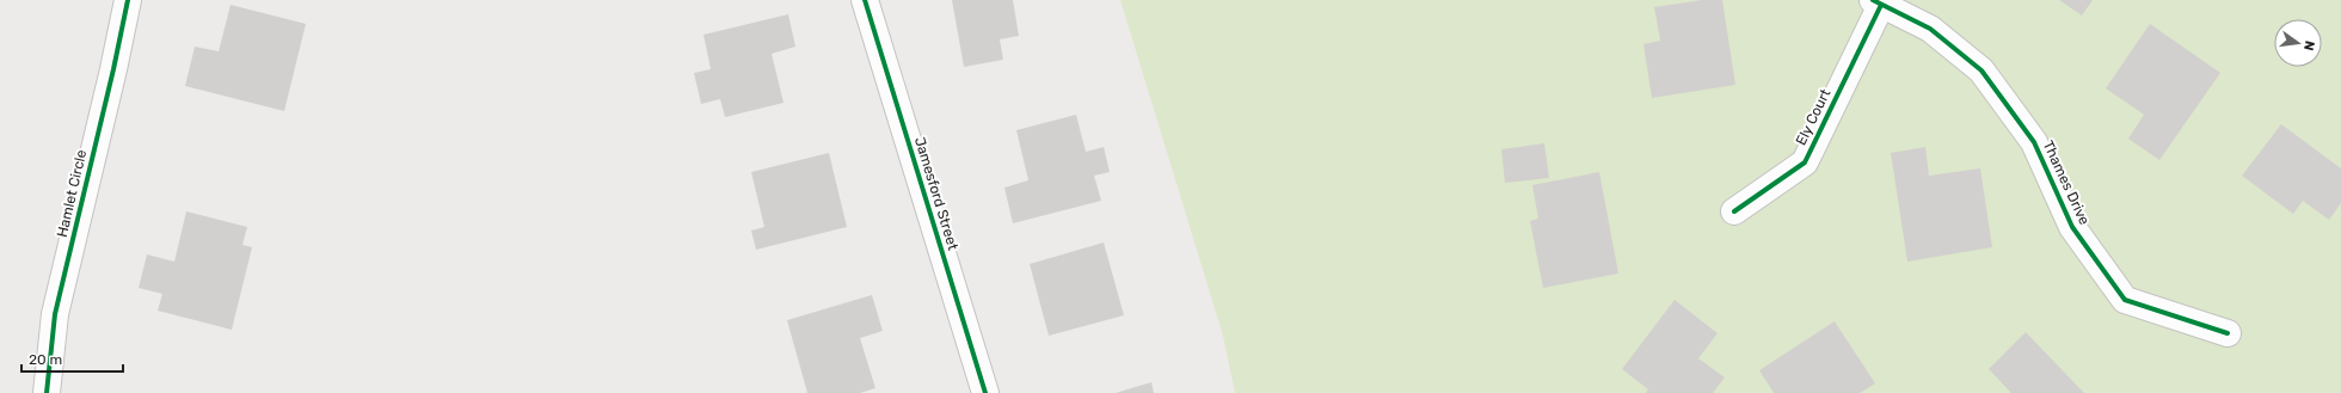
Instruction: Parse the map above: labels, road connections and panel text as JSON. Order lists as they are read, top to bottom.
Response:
{
  "streets": {
    "street": [
      "Ely Court",
      "Thames Drive",
      "Hamlet Circle",
      "Jamesford Street"
    ]
  },
  "crossings": [
    ["Ely Court", "Thames Drive"]
  ],
  "scale_bar": "20 m",
  "north": "right"
}
